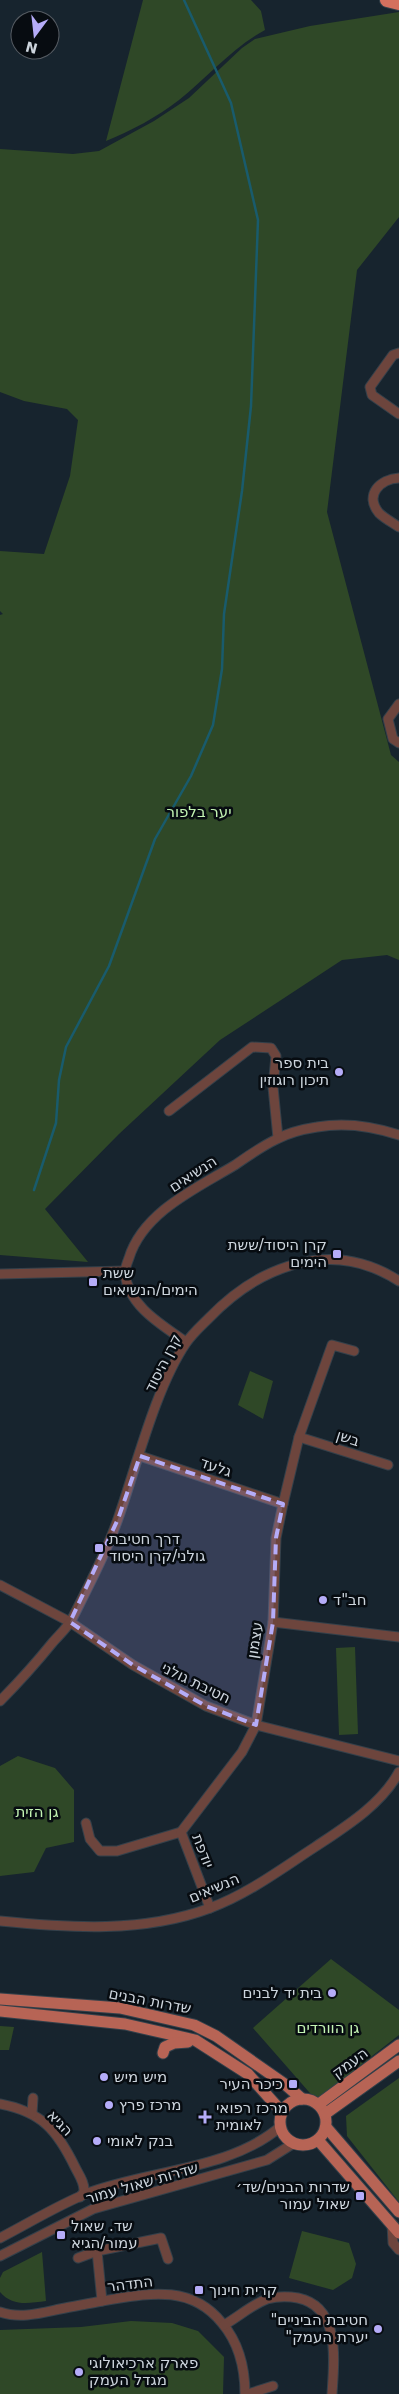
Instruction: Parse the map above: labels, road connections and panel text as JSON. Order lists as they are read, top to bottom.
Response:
{
  "streets": {
    "main road": ["שדרות הבנים", "העמק"],
    "street": [
      "הנשיאים",
      "קרן היסוד",
      "בשן",
      "גלעד",
      "עצמון",
      "חטיבת גולני",
      "יודפת",
      "הגיא",
      "שדרות שאול עמור",
      "התדהר"
    ]
  },
  "crossings": [
    ["הנשיאים", "יודפת"],
    ["קרן היסוד", "גלעד"],
    ["קרן היסוד", "חטיבת גולני"],
    ["בשן", "עצמון"],
    ["גלעד", "עצמון"],
    ["עצמון", "חטיבת גולני"],
    ["עצמון", "יודפת"],
    ["שדרות הבנים", "העמק"],
    ["שדרות הבנים", "שדרות שאול עמור"],
    ["העמק", "שדרות שאול עמור"]
  ],
  "parks": ["יער בלפור", "גן הזית", "גן הוורדים"],
  "places": {
    "other": [
      "בית ספר תיכון רוגוזין",
      "חב\"ד",
      "בית יד לבנים",
      "מיש מיש",
      "מרכז פרץ",
      "בנק לאומי",
      "\"חטיבת הביניים \"יערת העמק",
      "פארק ארכיאולוגי מגדל העמק"
    ],
    "transit": [
      "קרן היסוד/ששת הימים",
      "ששת הימים/הנשיאים",
      "דרך חטיבת גולני/קרן היסוד",
      "כיכר העיר",
      "שדרות הבנים/שד׳ שאול עמור",
      "שד. שאול עמור/הגיא",
      "קרית חינוך"
    ],
    "health": ["מרכז רפואי לאומית"]
  },
  "north": "bottom"
}
